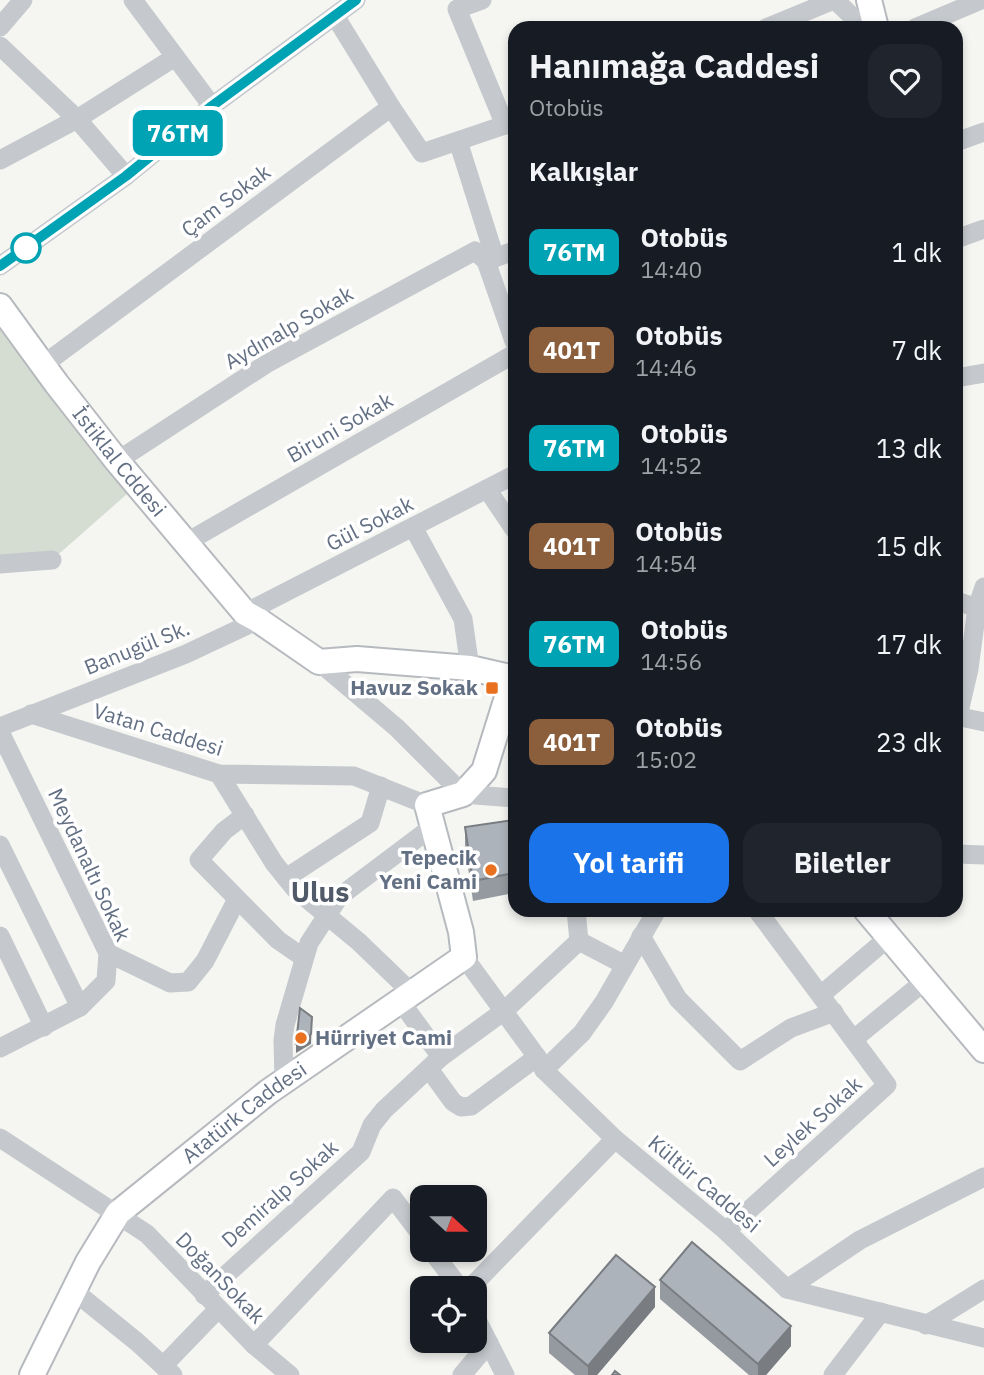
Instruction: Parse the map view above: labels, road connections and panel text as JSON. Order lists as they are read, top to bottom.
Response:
{
  "streets": {
    "main road": ["İstiklal Cddesi", "Atatürk Caddesi"],
    "street": [
      "Çam Sokak",
      "Aydınalp Sokak",
      "Biruni Sokak",
      "Gül Sokak",
      "Banugül Sk.",
      "Vatan Caddesi",
      "Meydanaltı Sokak",
      "Leylek Sokak",
      "Kültür Caddesi",
      "Demiralp Sokak",
      "DoğanSokak"
    ]
  },
  "crossings": [
    ["Çam Sokak", "İstiklal Cddesi"],
    ["Aydınalp Sokak", "İstiklal Cddesi"],
    ["Biruni Sokak", "İstiklal Cddesi"],
    ["İstiklal Cddesi", "Gül Sokak"],
    ["İstiklal Cddesi", "Banugül Sk."],
    ["Gül Sokak", "Banugül Sk."],
    ["Banugül Sk.", "Vatan Caddesi"],
    ["Atatürk Caddesi", "Kültür Caddesi"],
    ["Atatürk Caddesi", "DoğanSokak"],
    ["Leylek Sokak", "Kültür Caddesi"],
    ["Kültür Caddesi", "Demiralp Sokak"],
    ["Demiralp Sokak", "DoğanSokak"]
  ],
  "districts": ["Ulus"],
  "places": {
    "transit": ["Havuz Sokak"],
    "other": ["Tepecik Yeni Cami", "Hürriyet Cami"]
  },
  "lines": ["bus line 76TM"],
  "north": "right",
  "page": {
    "on_map": "76TM",
    "heading": [
      ["Hanımağa Caddesi", "Otobüs"],
      "Kalkışlar"
    ],
    "list": [
      {
        "mark": "76TM",
        "name": "Otobüs",
        "note": "14:40",
        "value": "1 dk"
      },
      {
        "mark": "401T",
        "name": "Otobüs",
        "note": "14:46",
        "value": "7 dk"
      },
      {
        "mark": "76TM",
        "name": "Otobüs",
        "note": "14:52",
        "value": "13 dk"
      },
      {
        "mark": "401T",
        "name": "Otobüs",
        "note": "14:54",
        "value": "15 dk"
      },
      {
        "mark": "76TM",
        "name": "Otobüs",
        "note": "14:56",
        "value": "17 dk"
      },
      {
        "mark": "401T",
        "name": "Otobüs",
        "note": "15:02",
        "value": "23 dk"
      }
    ],
    "buttons": ["Yol tarifi", "Biletler"]
  }
}
